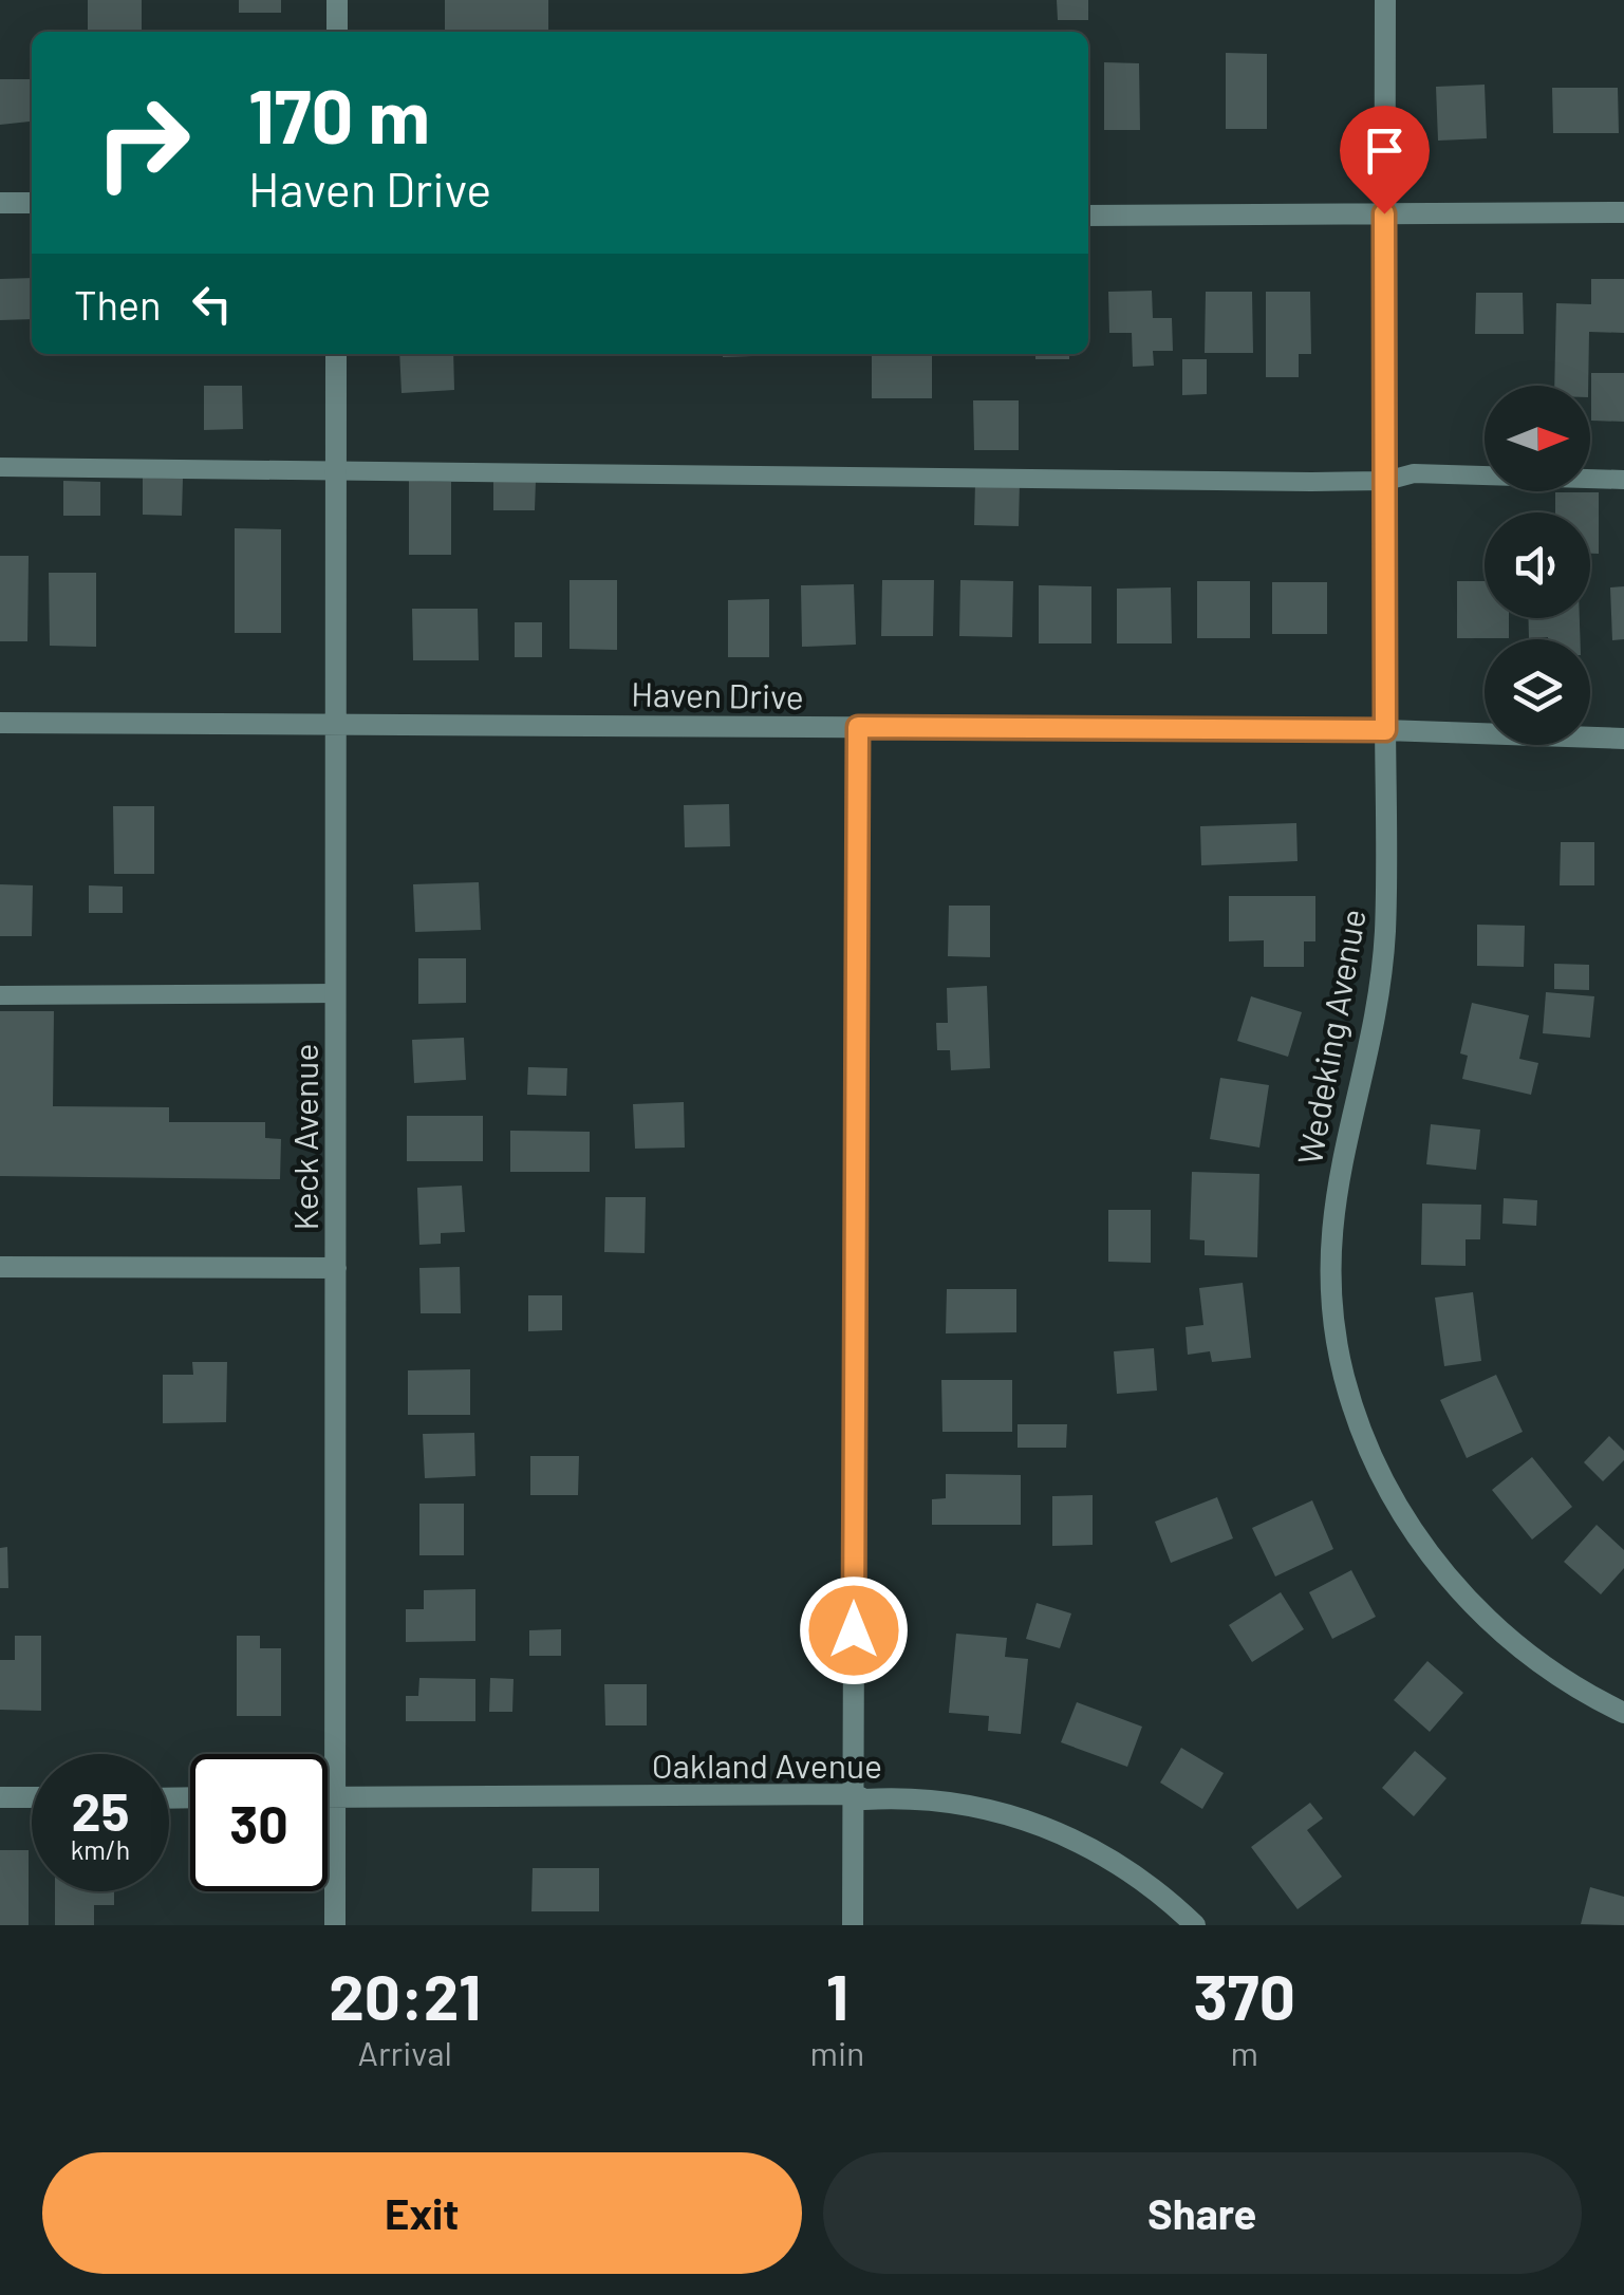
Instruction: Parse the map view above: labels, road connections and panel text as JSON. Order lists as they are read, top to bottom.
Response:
{
  "streets": {
    "street": [
      "Haven Drive",
      "Wedeking Avenue",
      "Keck Avenue",
      "Oakland Avenue"
    ]
  },
  "crossings": [
    ["Haven Drive", "Wedeking Avenue"],
    ["Haven Drive", "Keck Avenue"],
    ["Keck Avenue", "Oakland Avenue"]
  ],
  "north": "right",
  "page": {
    "turn": ["170 m", "Haven Drive"],
    "then": "Then",
    "speed": "25 km/h",
    "limit": "30",
    "eta": [
      "20:21",
      "Arrival",
      "1",
      "min",
      "370",
      "m"
    ],
    "buttons": ["Exit", "Share"]
  }
}
